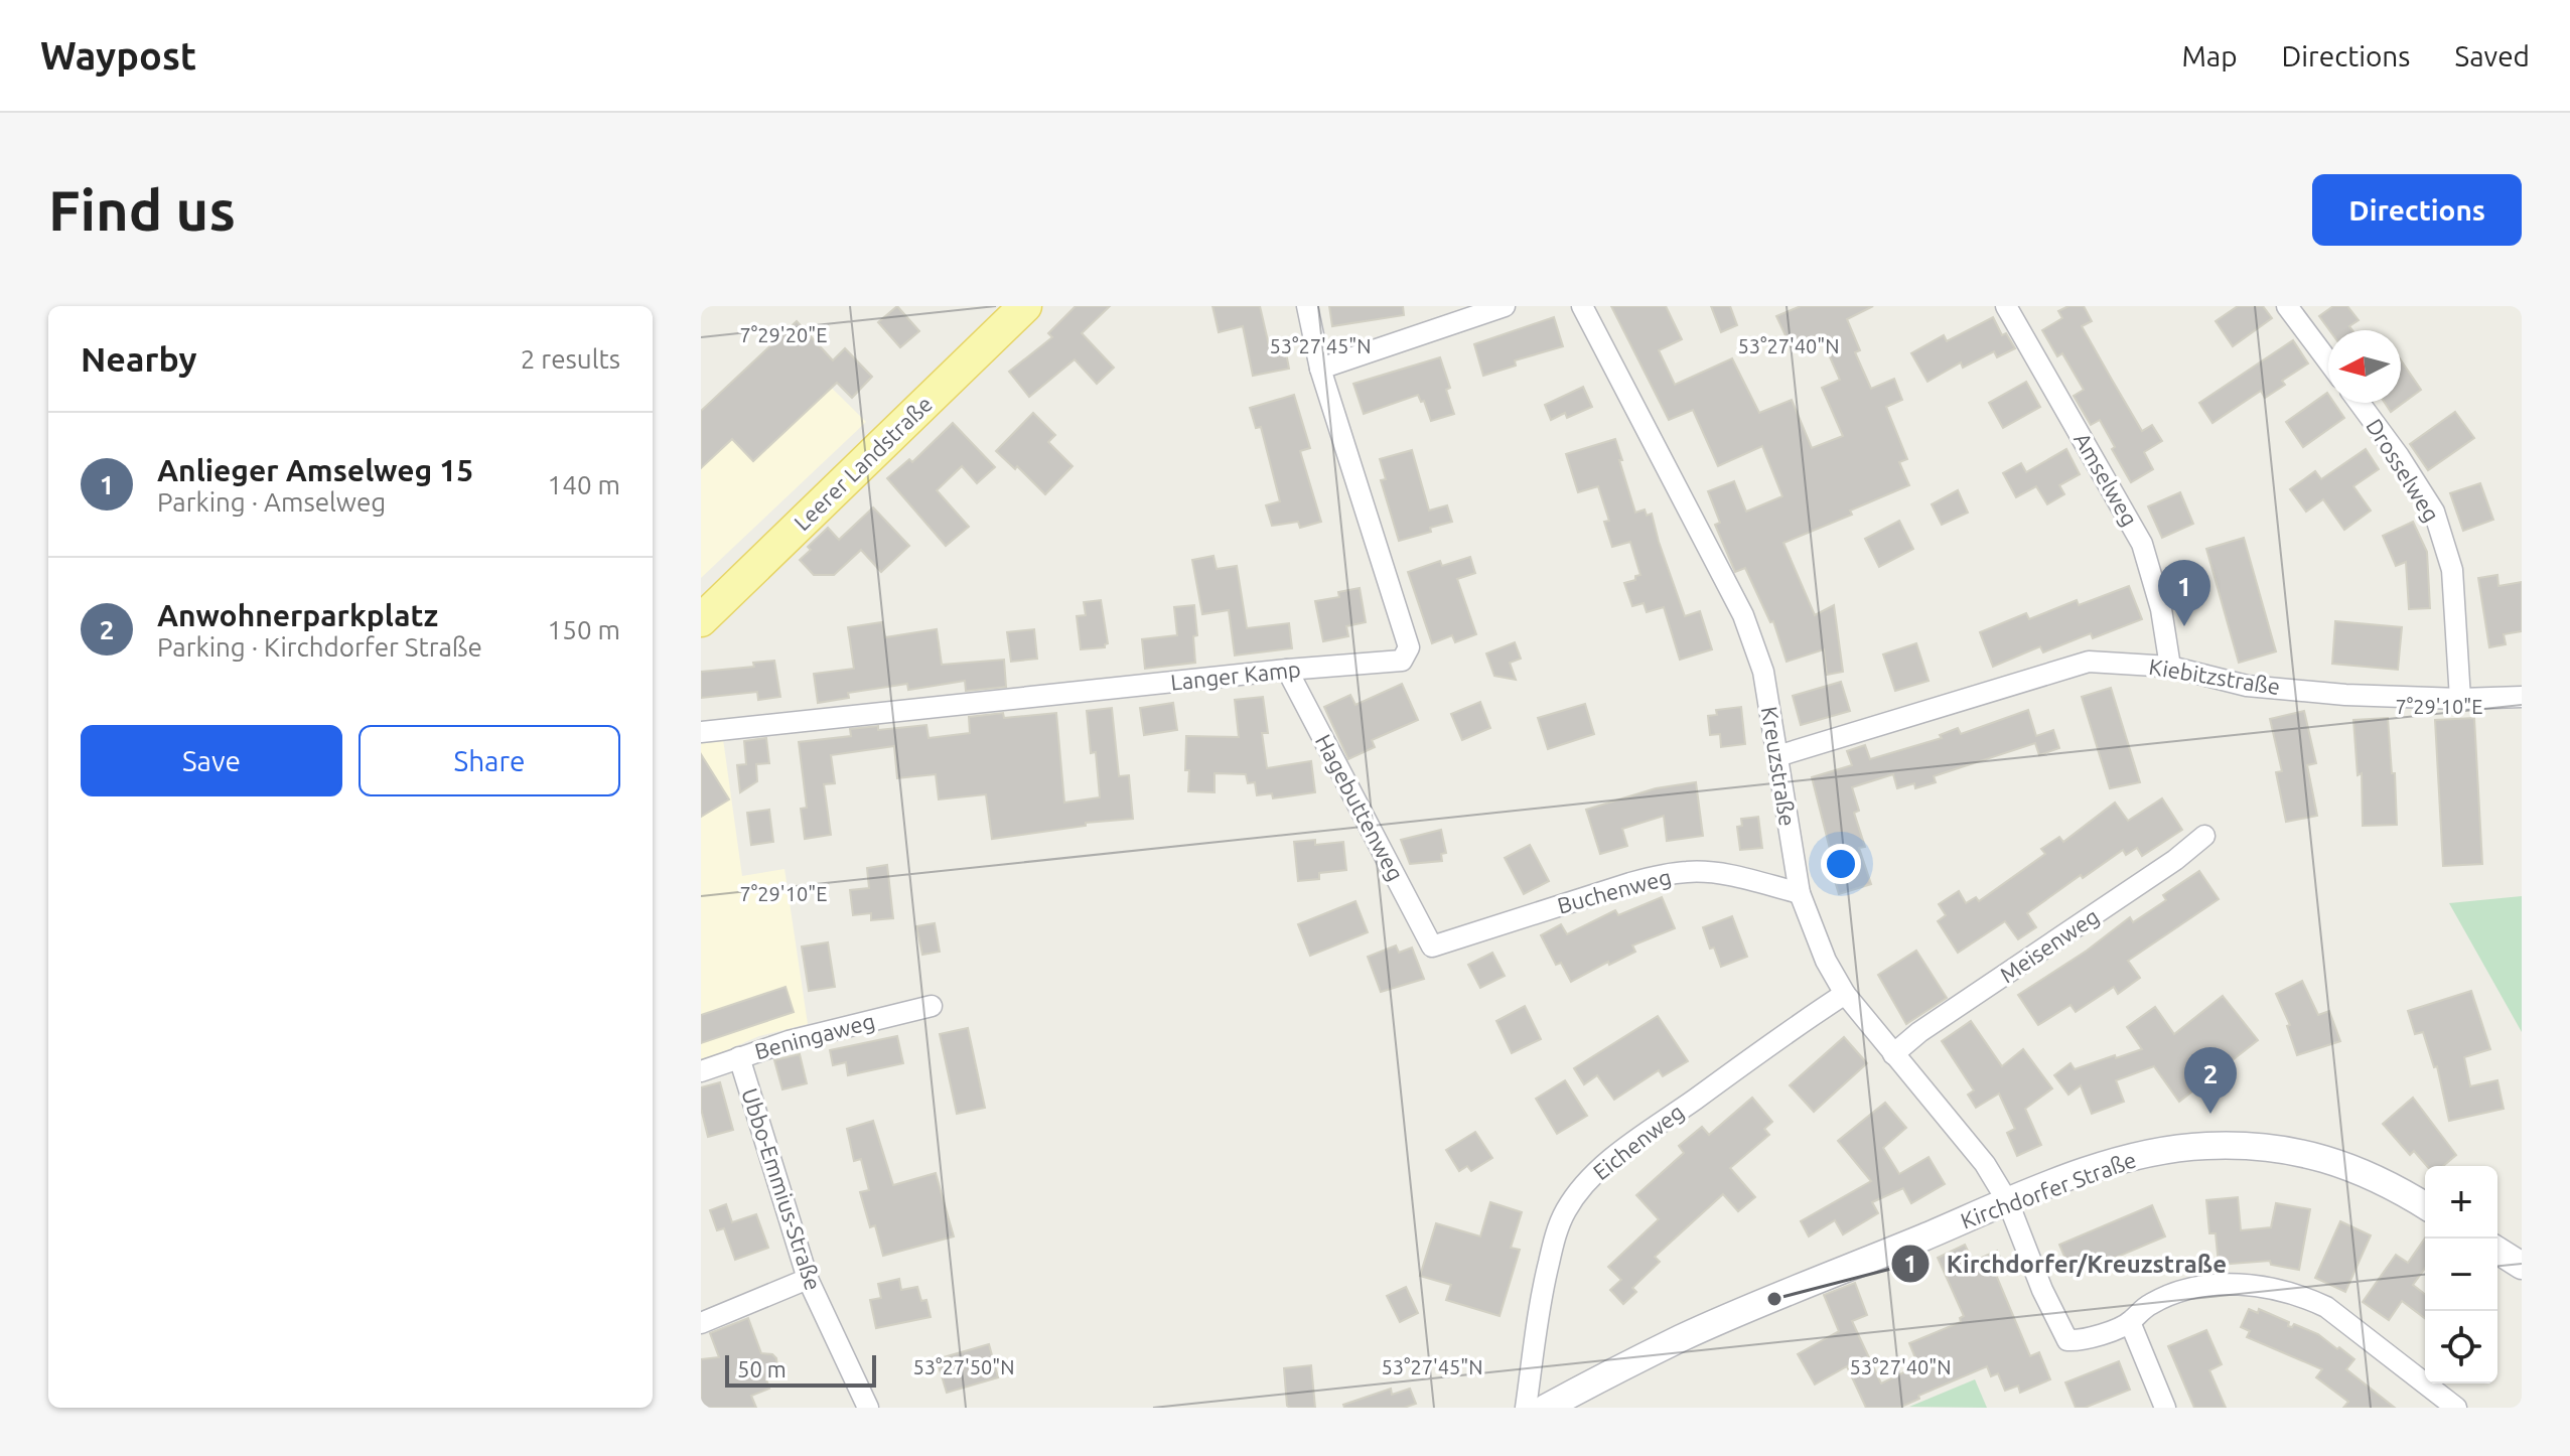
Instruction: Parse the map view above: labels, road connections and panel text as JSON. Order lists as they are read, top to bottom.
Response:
{
  "streets": {
    "main road": ["Leerer Landstraße"],
    "street": [
      "Drosselweg",
      "Amselweg",
      "Langer Kamp",
      "Kiebitzstraße",
      "Kreuzstraße",
      "Hagebuttenweg",
      "Buchenweg",
      "Meisenweg",
      "Beningaweg",
      "Eichenweg",
      "Ubbo-Emmius-Straße",
      "Kirchdorfer Straße"
    ]
  },
  "crossings": [
    ["Drosselweg", "Kiebitzstraße"],
    ["Amselweg", "Kiebitzstraße"],
    ["Langer Kamp", "Hagebuttenweg"],
    ["Kiebitzstraße", "Kreuzstraße"],
    ["Kreuzstraße", "Buchenweg"],
    ["Kreuzstraße", "Meisenweg"],
    ["Kreuzstraße", "Eichenweg"],
    ["Kreuzstraße", "Kirchdorfer Straße"],
    ["Hagebuttenweg", "Buchenweg"],
    ["Beningaweg", "Ubbo-Emmius-Straße"]
  ],
  "places": ["Kirchdorfer/Kreuzstraße"],
  "scale_bar": "50 m",
  "north": "left",
  "page": {
    "header": "Waypost",
    "nav": ["Map", "Directions", "Saved"],
    "buttons": [
      "Directions",
      ["Save", "Share"]
    ],
    "title": "Find us",
    "heading": ["Nearby", "2 results"],
    "list": [
      {
        "mark": "1",
        "name": "Anlieger Amselweg 15",
        "note": "Parking · Amselweg",
        "value": "140 m"
      },
      {
        "mark": "2",
        "name": "Anwohnerparkplatz",
        "note": "Parking · Kirchdorfer Straße",
        "value": "150 m"
      }
    ],
    "pins": ["1", "2"],
    "map_buttons": ["+", "−"],
    "scale": "50 m"
  },
  "coordinates": [
    "7°29'20\"E",
    "53°27'45\"N",
    "53°27'40\"N",
    "7°29'10\"E",
    "53°27'50\"N"
  ]
}
